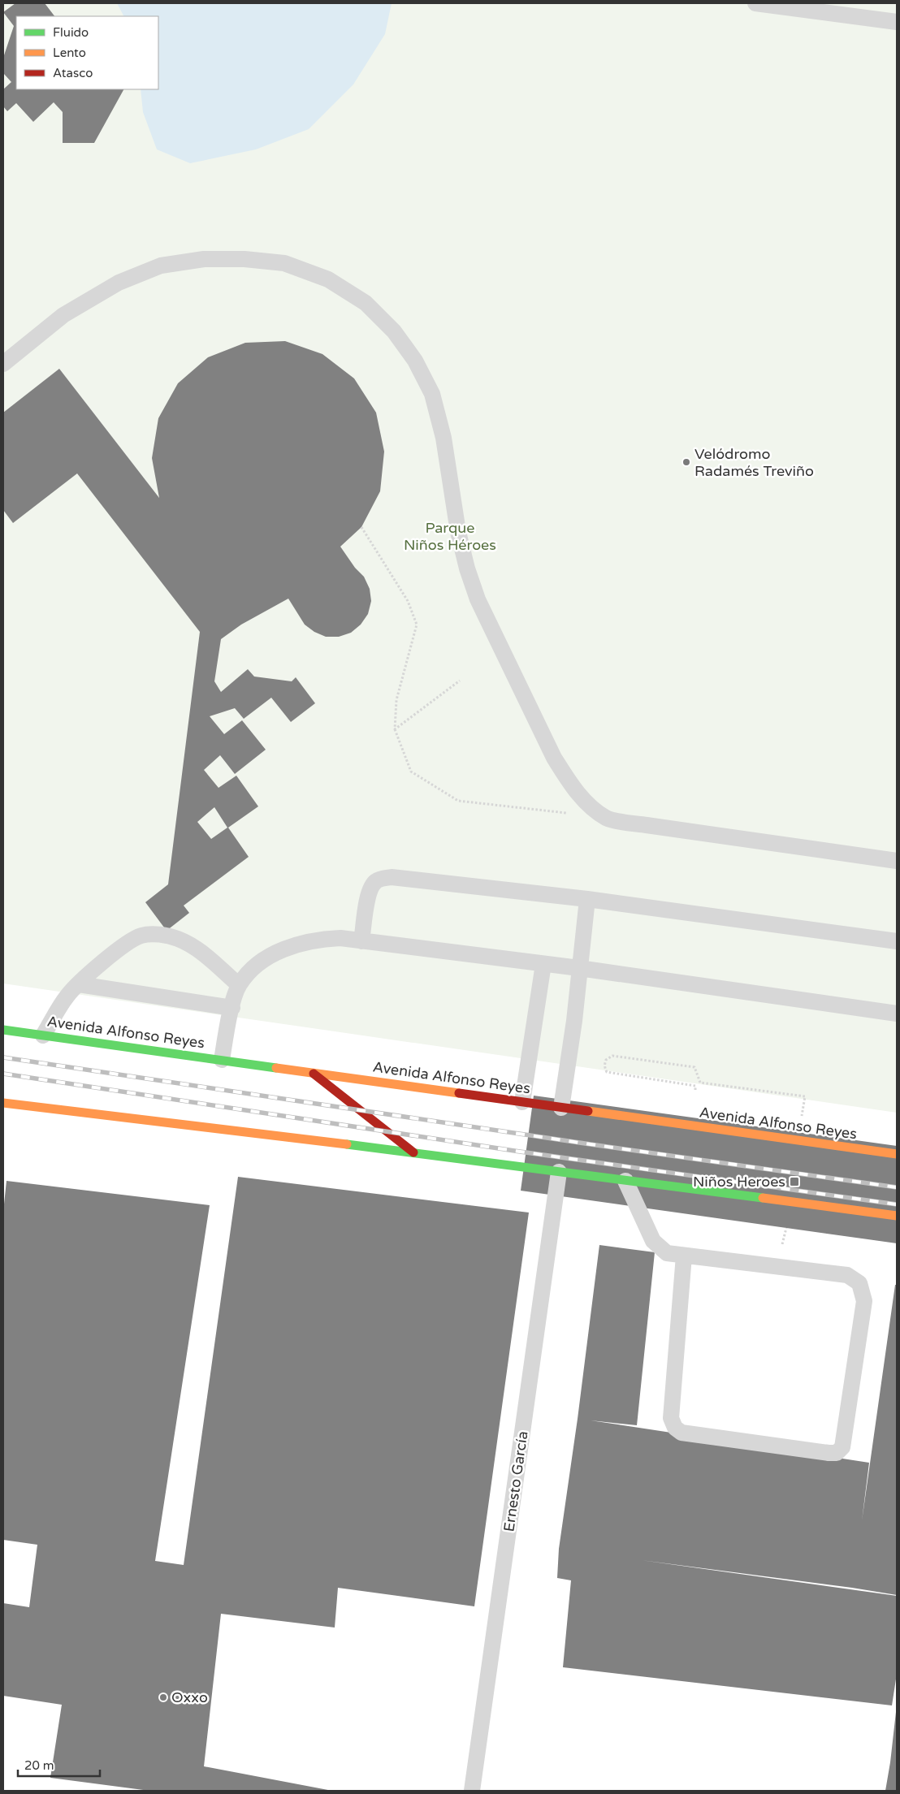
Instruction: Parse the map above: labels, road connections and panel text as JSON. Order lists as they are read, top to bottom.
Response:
{
  "streets": {
    "highway": ["Avenida Alfonso Reyes"],
    "lane": ["Ernesto García"]
  },
  "parks": ["Parque Niños Héroes"],
  "places": {
    "other": ["Velódromo Radamés Treviño", "Oxxo"],
    "transit": ["Niños Heroes"]
  },
  "legend": ["Fluido", "Lento", "Atasco"],
  "scale_bar": "20 m"
}
